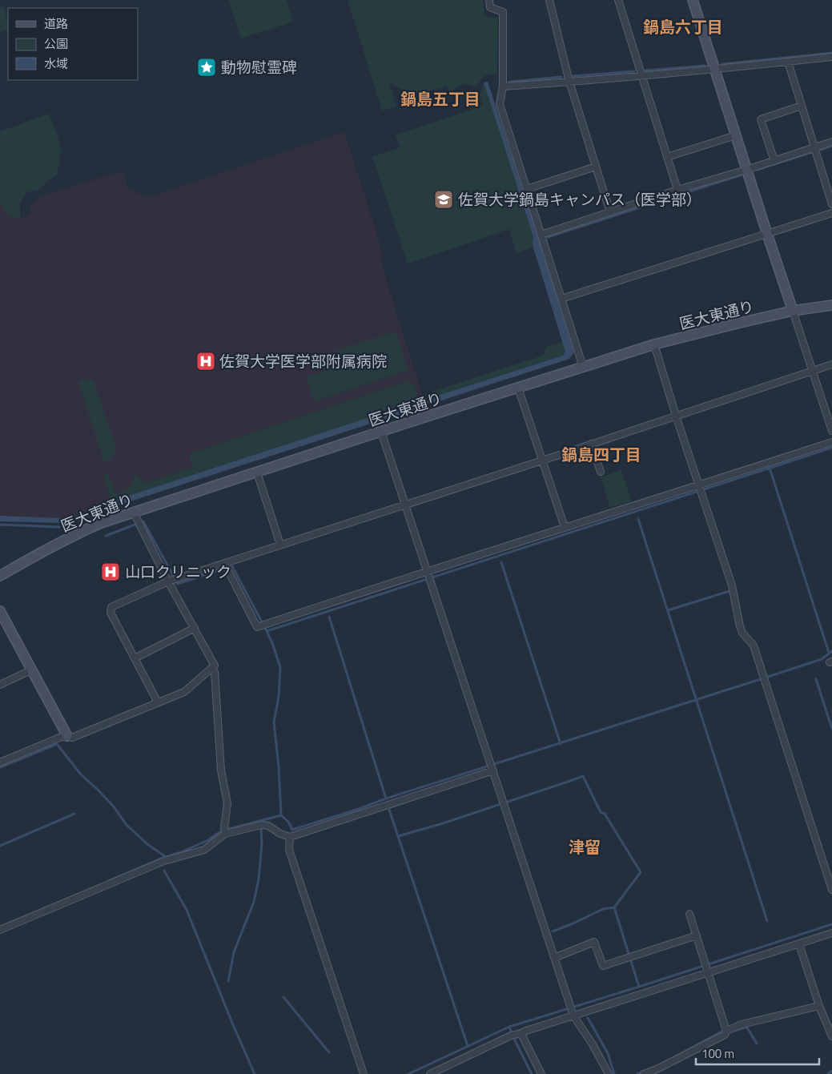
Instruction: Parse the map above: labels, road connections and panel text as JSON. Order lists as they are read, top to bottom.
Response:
{
  "streets": {
    "street": ["医大東通り"]
  },
  "districts": [
    "鍋島六丁目",
    "鍋島五丁目",
    "鍋島四丁目",
    "津留"
  ],
  "places": {
    "place": ["動物慰霊碑"],
    "school or university": ["佐賀大学鍋島キャンパス（医学部）"],
    "hospital": ["佐賀大学医学部附属病院", "山口クリニック"]
  },
  "legend": ["道路", "公園", "水域"],
  "scale_bar": "100 m"
}
